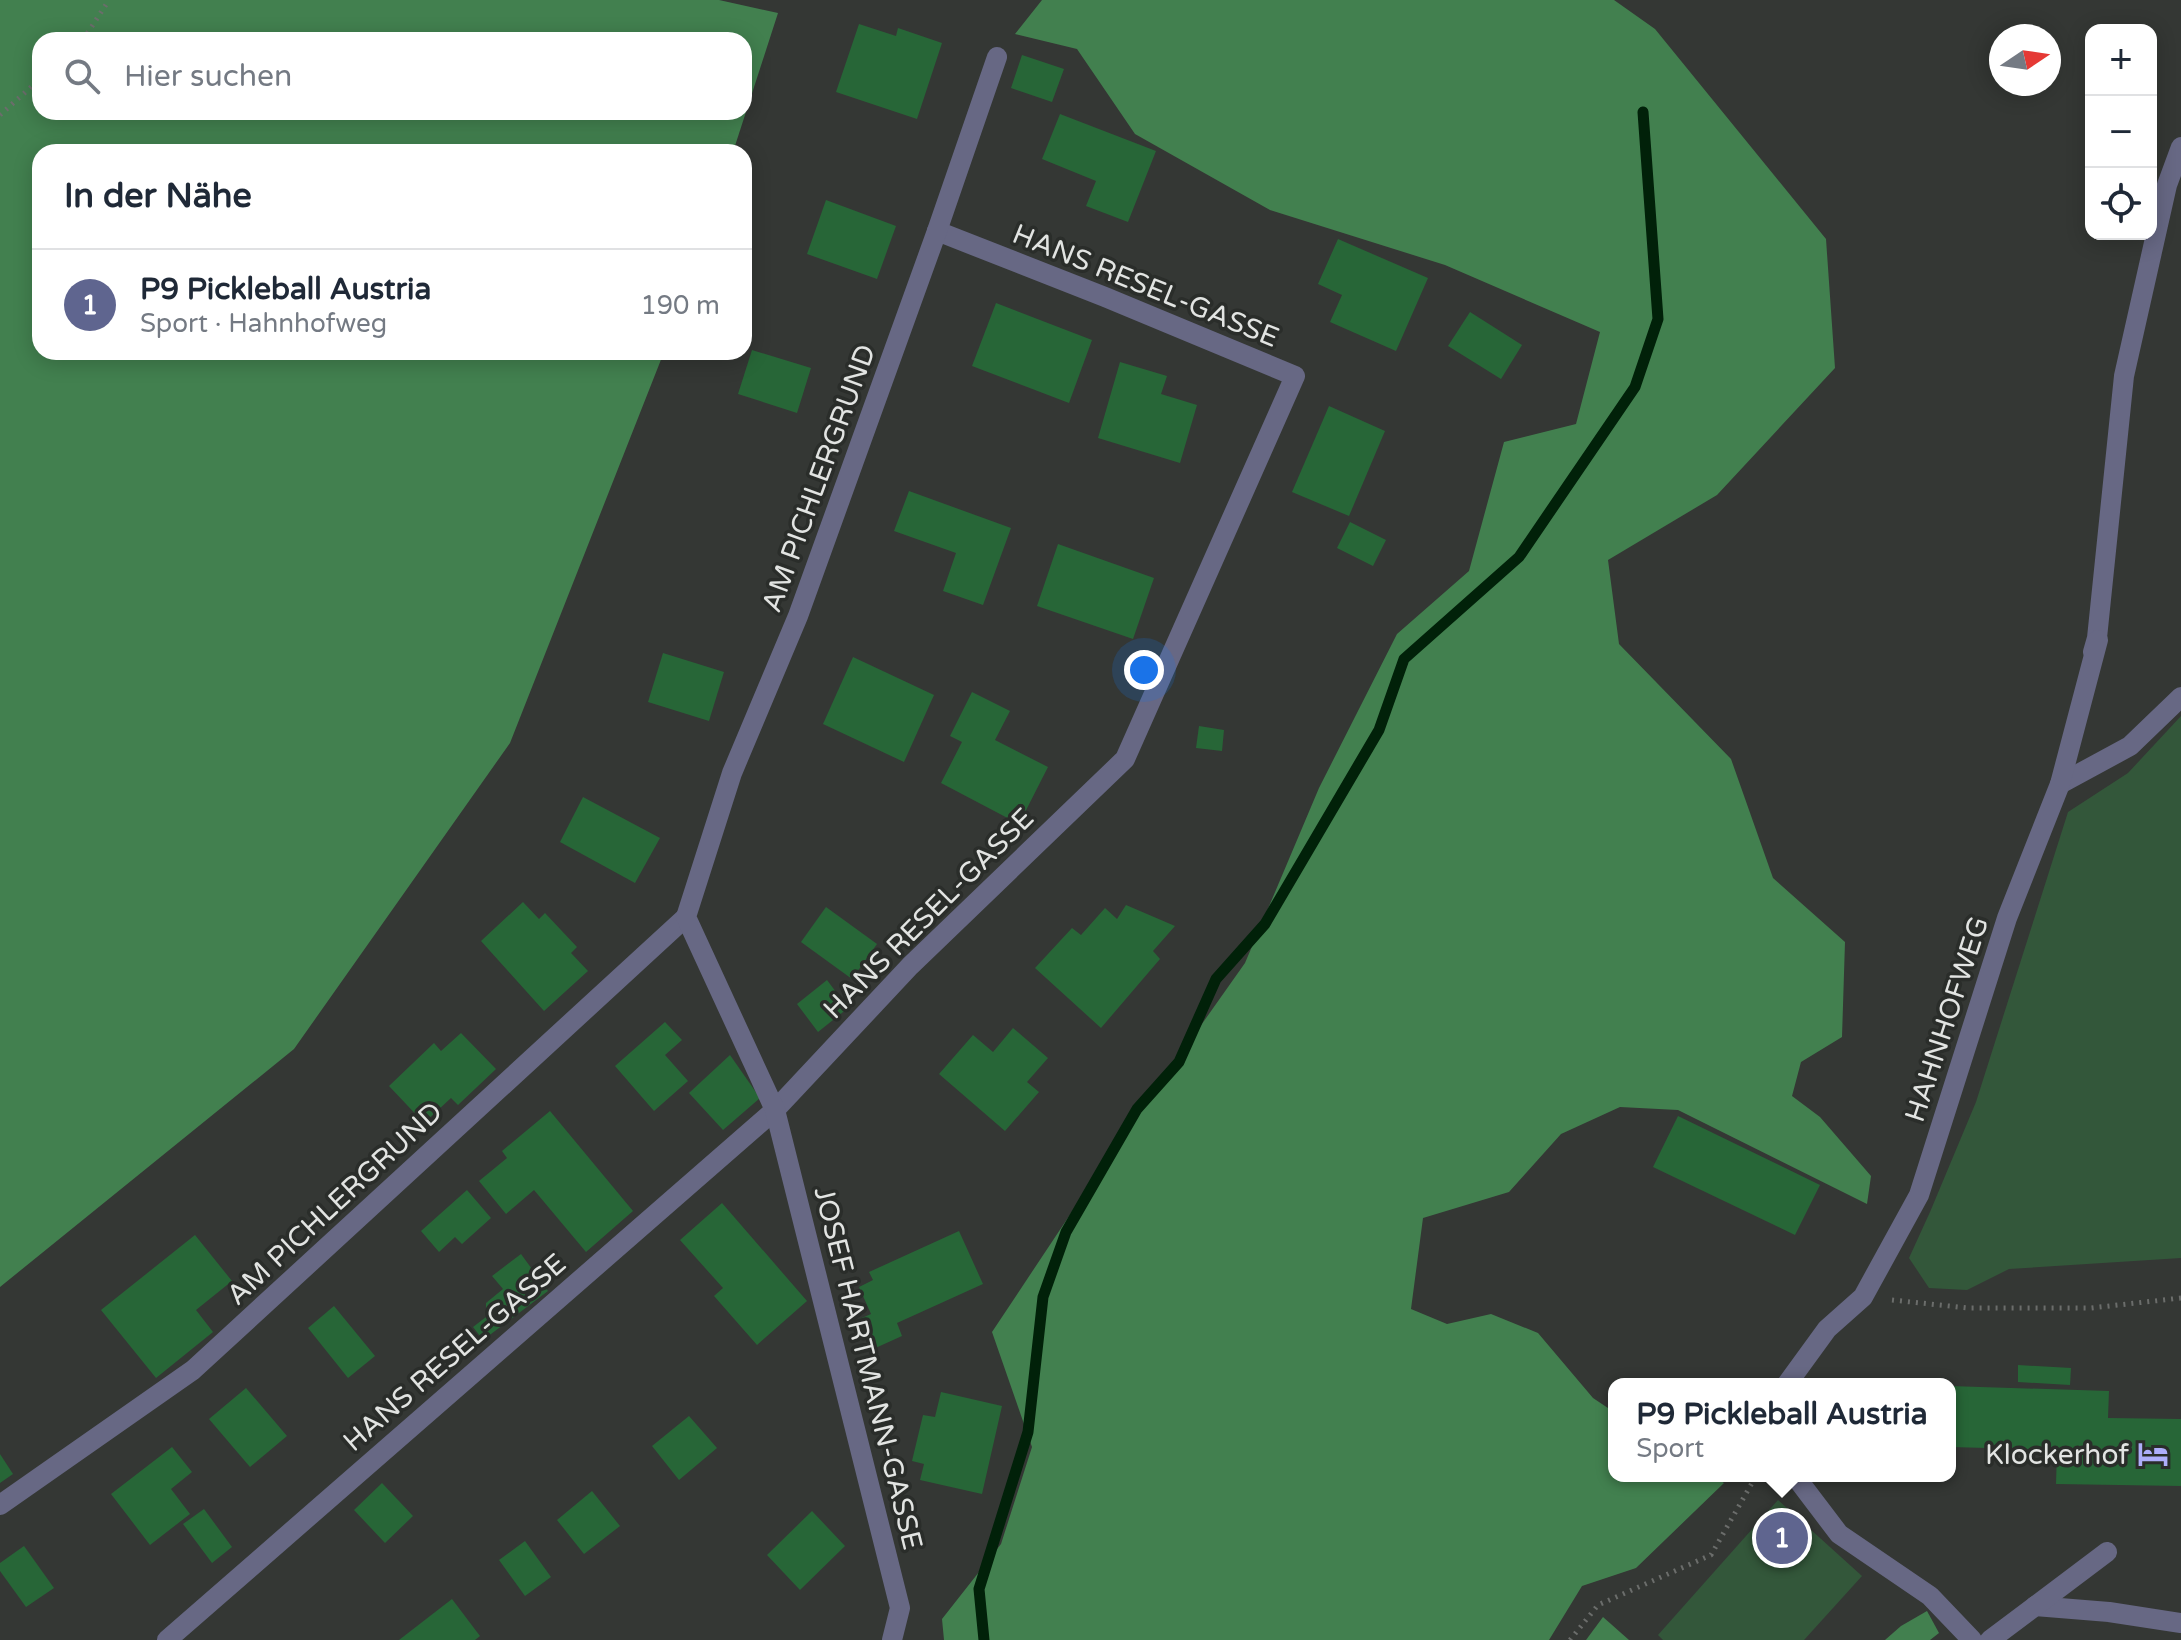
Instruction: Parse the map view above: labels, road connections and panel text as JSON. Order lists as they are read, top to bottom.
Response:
{
  "streets": {
    "street": [
      "HANS RESEL-GASSE",
      "AM PICHLERGRUND",
      "HAHNHOFWEG",
      "JOSEF HARTMANN-GASSE"
    ]
  },
  "crossings": [
    ["HANS RESEL-GASSE", "AM PICHLERGRUND"],
    ["HANS RESEL-GASSE", "JOSEF HARTMANN-GASSE"]
  ],
  "places": {
    "hotel": ["Klockerhof"]
  },
  "north": "right",
  "page": {
    "map_buttons": ["+", "−"],
    "search": "Hier suchen",
    "heading": "In der Nähe",
    "list": [
      {
        "mark": "1",
        "name": "P9 Pickleball Austria",
        "note": "Sport · Hahnhofweg",
        "value": "190 m"
      }
    ],
    "popup": ["P9 Pickleball Austria", "Sport"],
    "pins": "1"
  }
}
